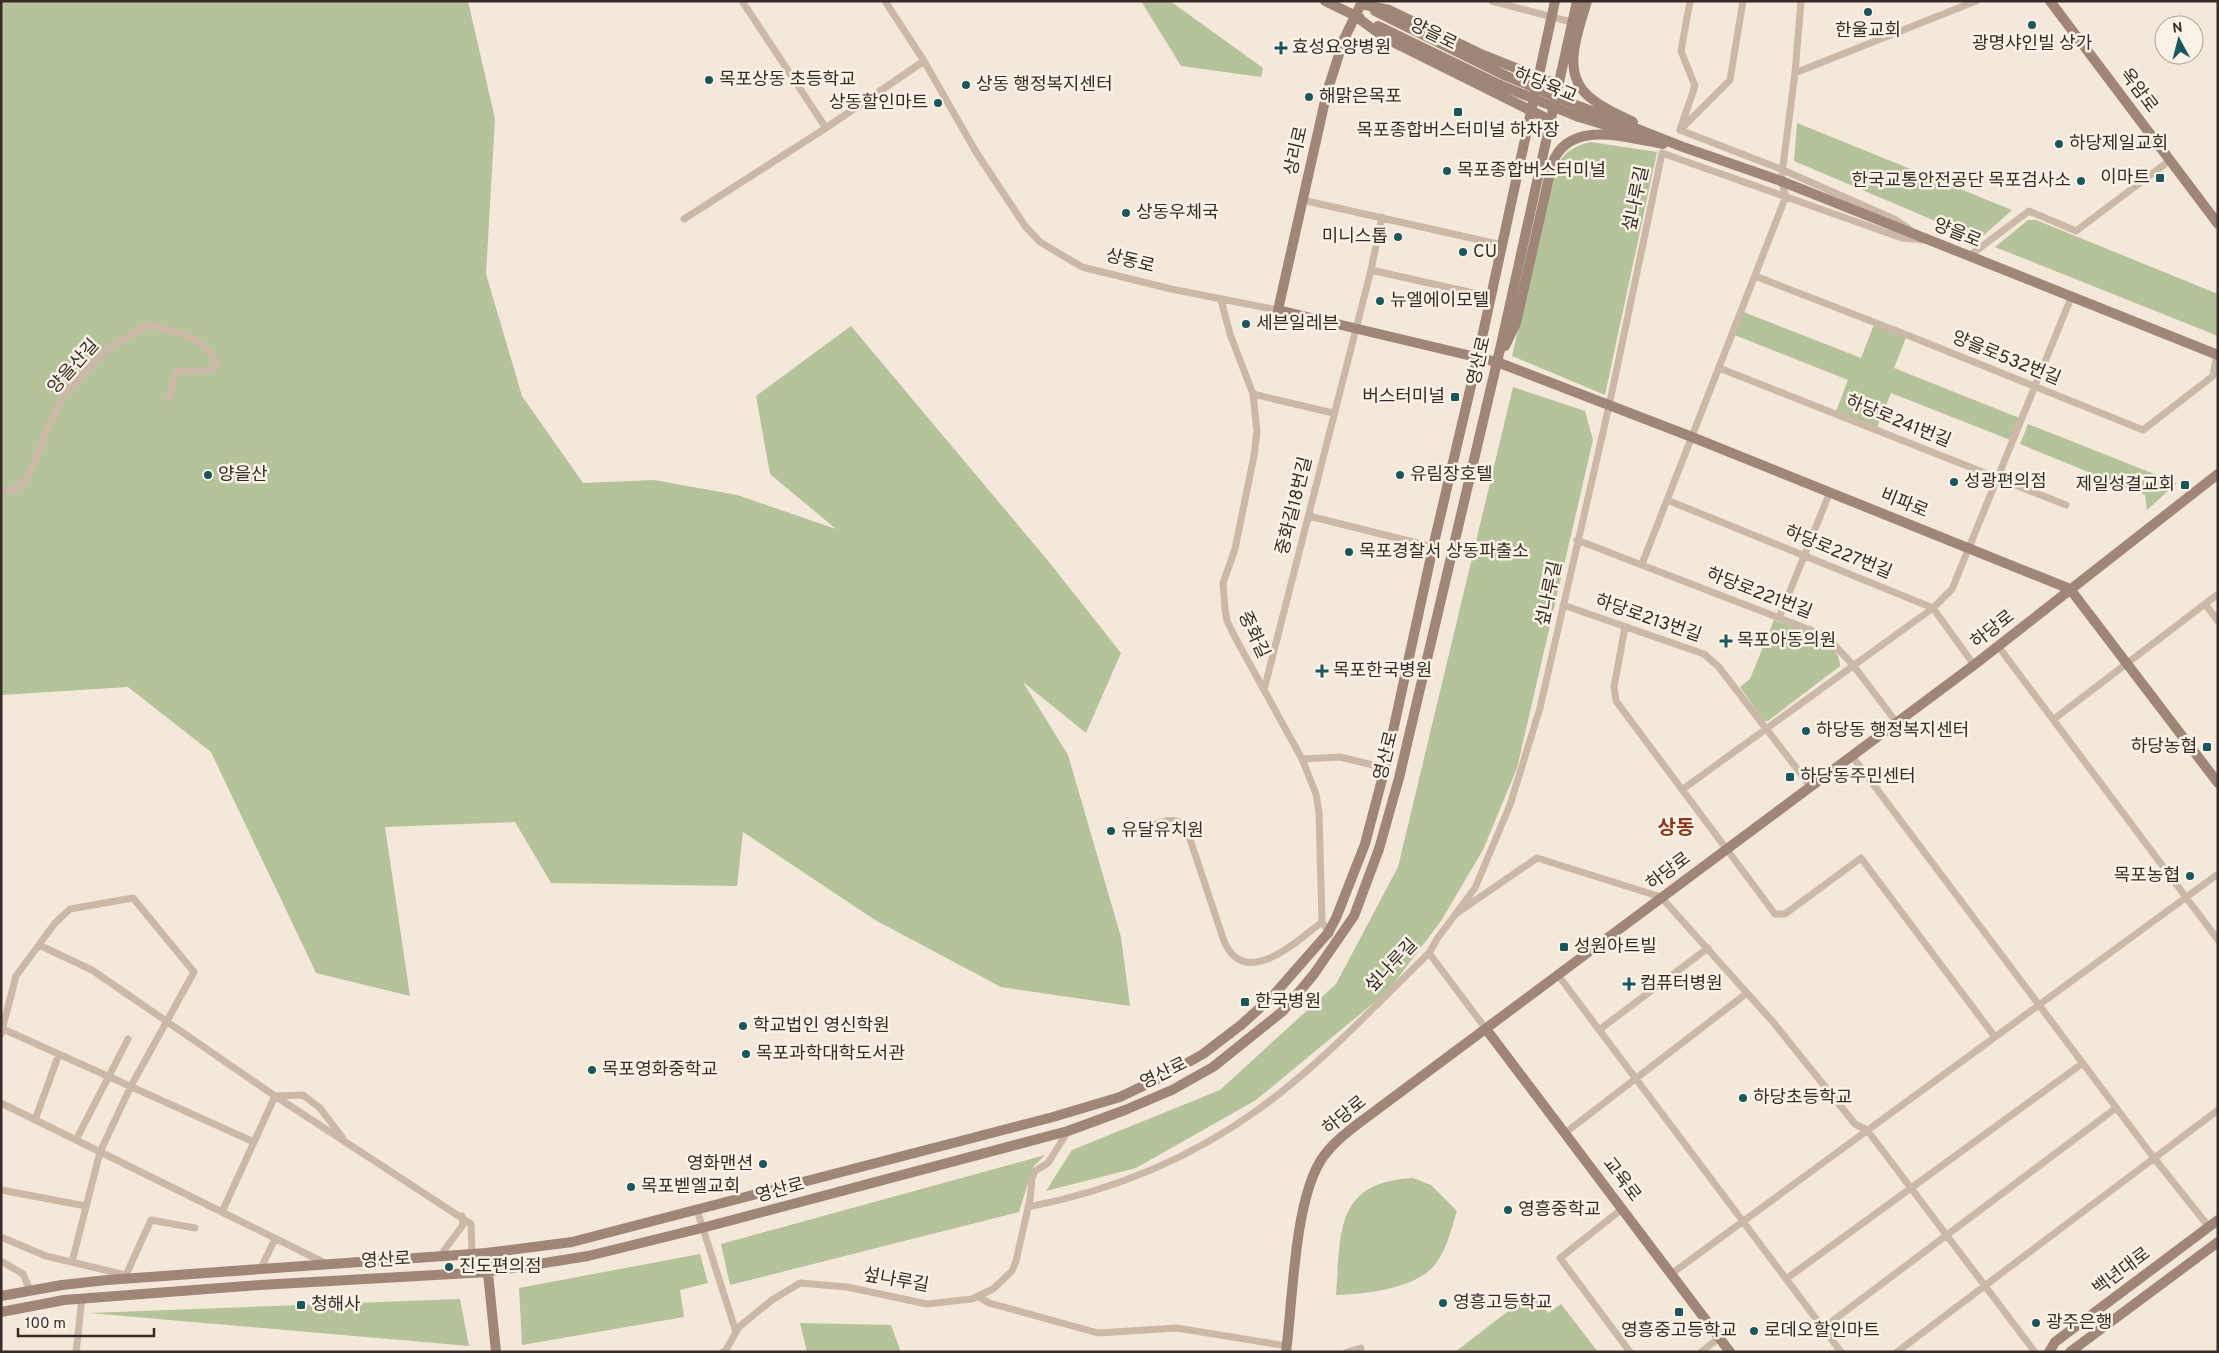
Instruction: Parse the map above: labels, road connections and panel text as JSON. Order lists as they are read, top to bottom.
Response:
{
  "streets": {
    "street": [
      "양을로",
      "하당육교",
      "옥암로",
      "상리로",
      "섶나루길",
      "상동로",
      "양을로532번길",
      "영산로",
      "양을산길",
      "하당로241번길",
      "비파로",
      "중화길18번길",
      "하당로227번길",
      "하당로221번길",
      "하당로213번길",
      "하당로",
      "중화길",
      "교육로",
      "백년대로"
    ]
  },
  "crossings": [
    ["양을로", "하당육교"],
    ["양을로", "상리로"],
    ["양을로", "양을로532번길"],
    ["상리로", "상동로"],
    ["섶나루길", "비파로"],
    ["섶나루길", "하당로221번길"],
    ["섶나루길", "하당로213번길"],
    ["상동로", "영산로"],
    ["상동로", "비파로"],
    ["상동로", "중화길18번길"],
    ["상동로", "중화길"],
    ["영산로", "비파로"],
    ["영산로", "중화길"],
    ["비파로", "하당로"],
    ["중화길18번길", "중화길"],
    ["하당로221번길", "하당로"],
    ["하당로213번길", "하당로"],
    ["하당로", "교육로"]
  ],
  "districts": ["상동"],
  "places": {
    "other": [
      "한울교회",
      "광명샤인빌 상가",
      "목포상동 초등학교",
      "상동 행정복지센터",
      "해맑은목포",
      "상동할인마트",
      "하당제일교회",
      "목포종합버스터미널",
      "한국교통안전공단 목포검사소",
      "상동우체국",
      "미니스톱",
      "CU",
      "뉴엘에이모텔",
      "세븐일레븐",
      "양을산",
      "유림장호텔",
      "성광편의점",
      "목포경찰서 상동파출소",
      "하당동 행정복지센터",
      "유달유치원",
      "목포농협",
      "학교법인 영신학원",
      "목포과학대학도서관",
      "목포영화중학교",
      "하당초등학교",
      "영화맨션",
      "목포벧엘교회",
      "영흥중학교",
      "진도편의점",
      "영흥고등학교",
      "광주은행",
      "로데오할인마트"
    ],
    "health": [
      "효성요양병원",
      "목포아동의원",
      "목포한국병원",
      "컴퓨터병원"
    ],
    "transit": [
      "목포종합버스터미널 하차장",
      "이마트",
      "버스터미널",
      "제일성결교회",
      "하당농협",
      "하당동주민센터",
      "성원아트빌",
      "한국병원",
      "청해사",
      "영흥중고등학교"
    ]
  },
  "scale_bar": "100 m",
  "north": "top"
}
